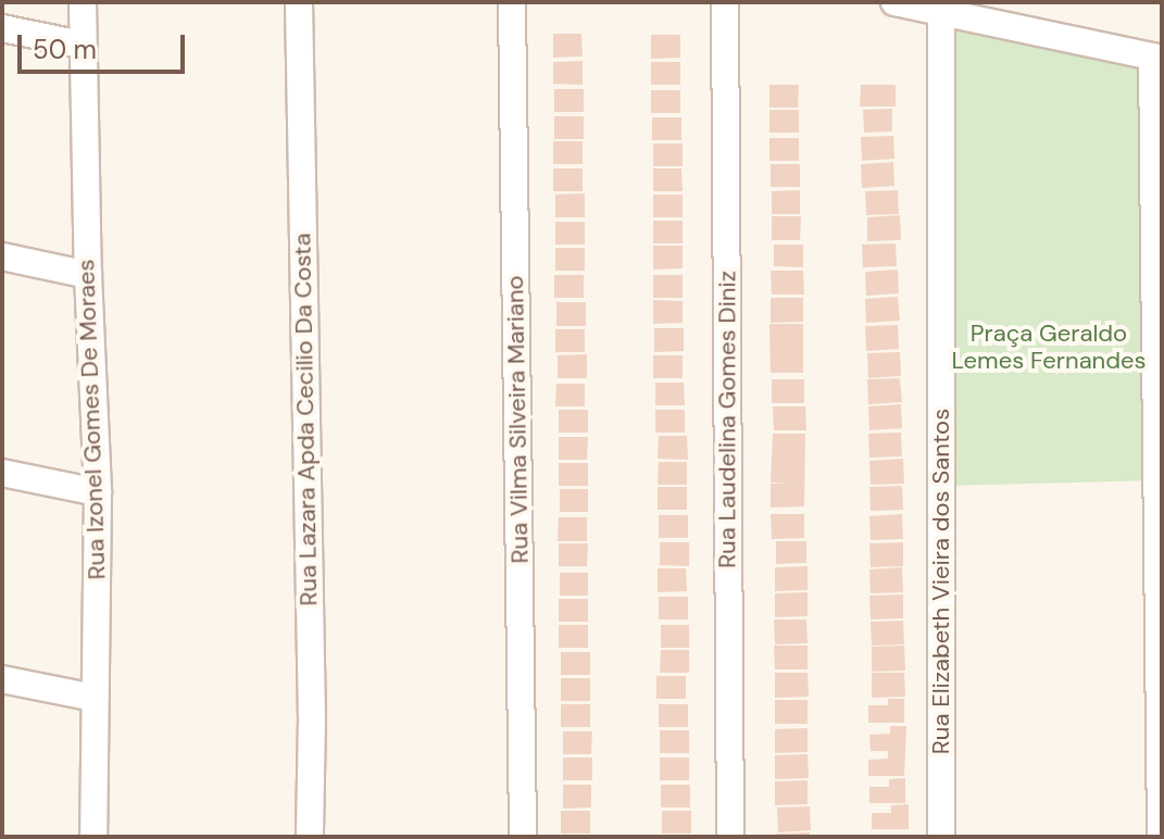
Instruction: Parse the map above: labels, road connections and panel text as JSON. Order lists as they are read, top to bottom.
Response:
{
  "streets": {
    "street": [
      "Rua Izonel Gomes De Moraes",
      "Rua Lazara Apda Cecilio Da Costa",
      "Rua Vilma Silveira Mariano",
      "Rua Laudelina Gomes Diniz",
      "Rua Elizabeth Vieira dos Santos"
    ]
  },
  "parks": ["Praça Geraldo Lemes Fernandes"],
  "scale_bar": "50 m"
}
